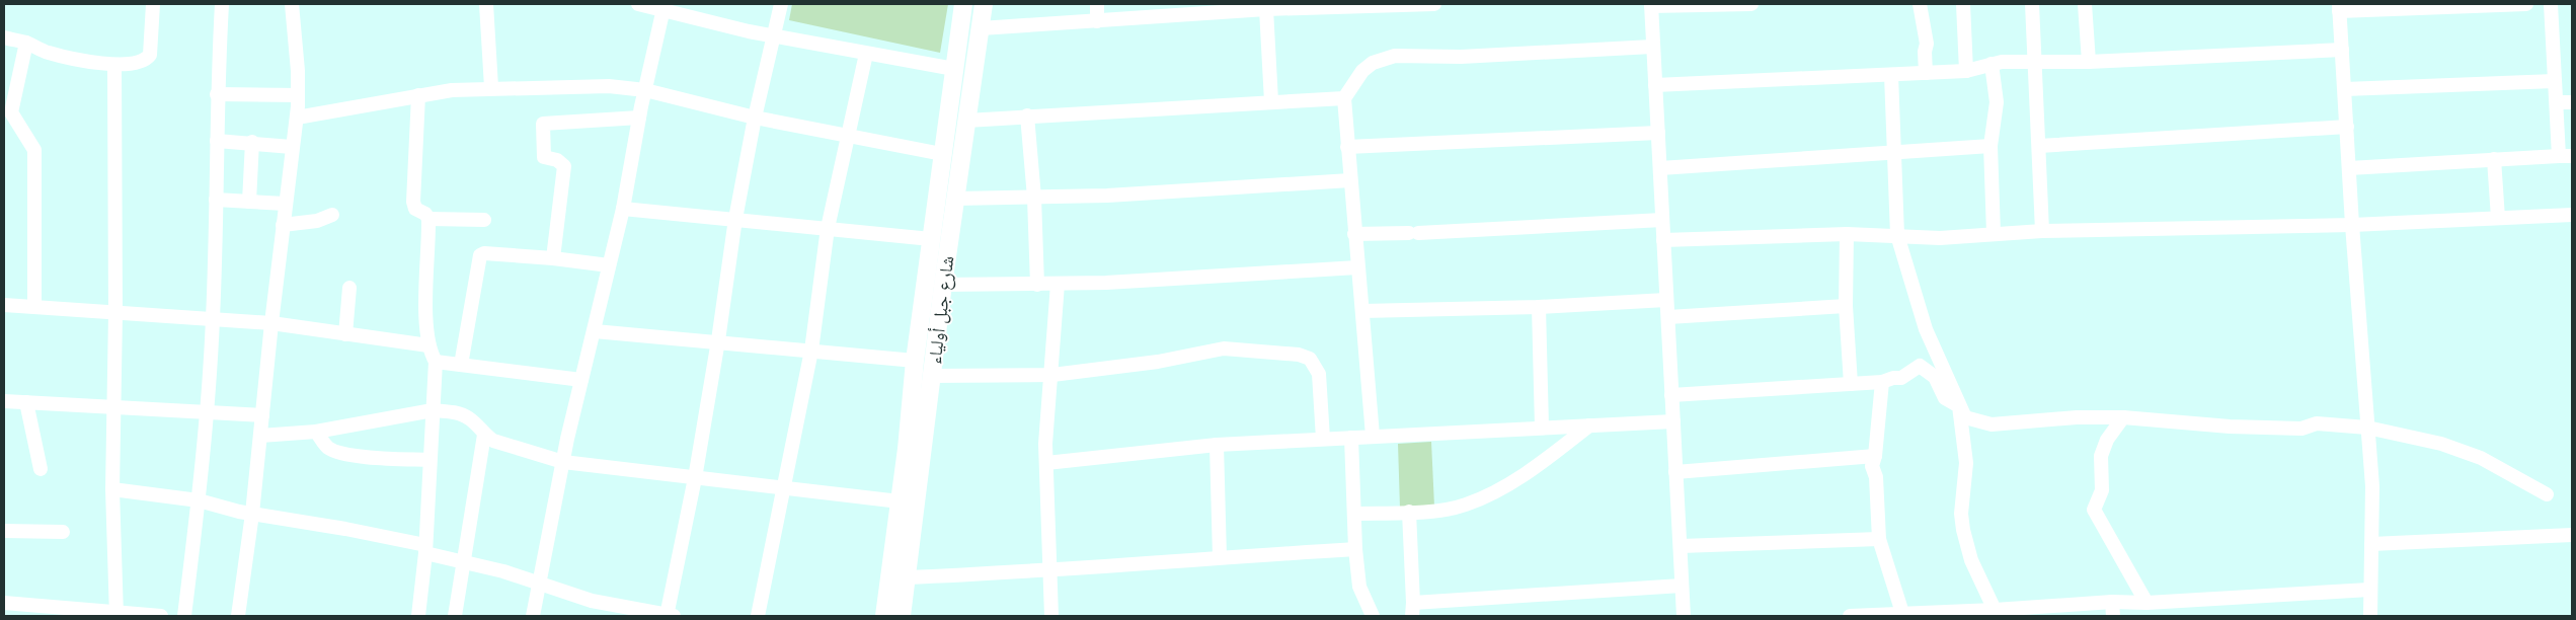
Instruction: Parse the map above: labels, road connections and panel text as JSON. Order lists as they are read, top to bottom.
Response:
{
  "streets": {
    "main road": ["شارع جبل أولياء"]
  }
}
